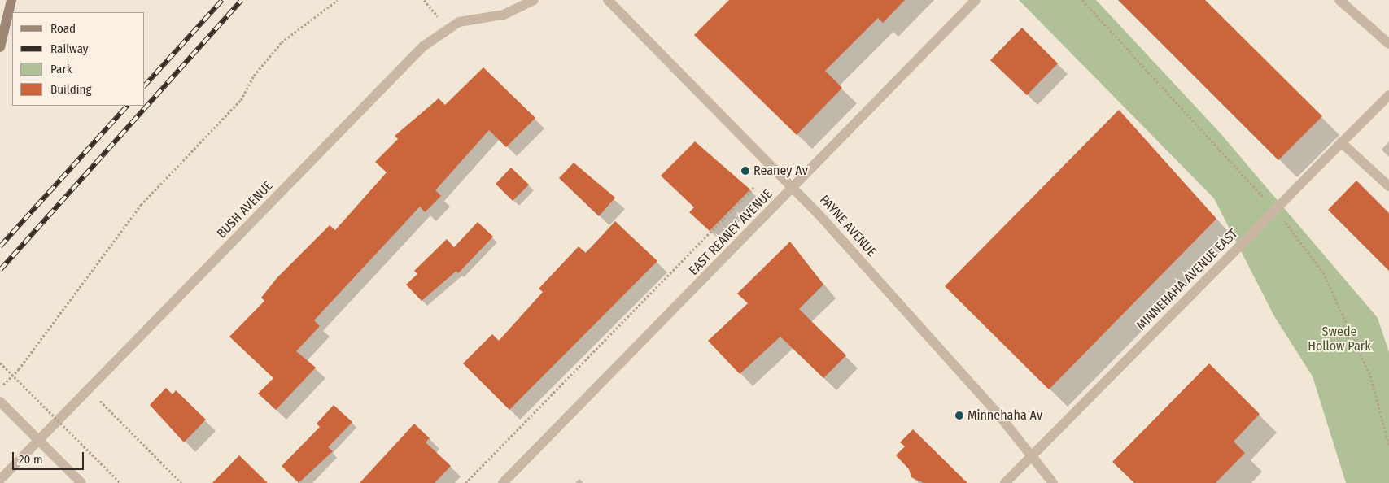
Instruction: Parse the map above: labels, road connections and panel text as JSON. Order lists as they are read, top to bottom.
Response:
{
  "streets": {
    "street": [
      "BUSH AVENUE",
      "PAYNE AVENUE",
      "EAST REANEY AVENUE",
      "MINNEHAHA AVENUE EAST"
    ]
  },
  "crossings": [
    ["PAYNE AVENUE", "EAST REANEY AVENUE"],
    ["PAYNE AVENUE", "MINNEHAHA AVENUE EAST"]
  ],
  "parks": ["Swede Hollow Park"],
  "places": ["Reaney Av", "Minnehaha Av"],
  "legend": [
    "Road",
    "Railway",
    "Park",
    "Building"
  ],
  "scale_bar": "20 m"
}
